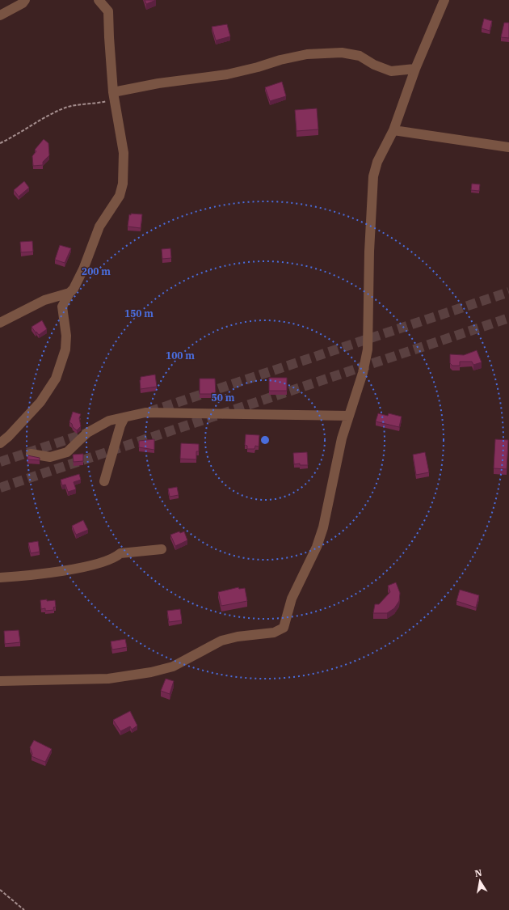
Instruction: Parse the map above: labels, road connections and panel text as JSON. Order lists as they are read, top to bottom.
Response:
{
  "north": "top",
  "rings": [
    "200 m",
    "150 m",
    "100 m",
    "50 m"
  ]
}
